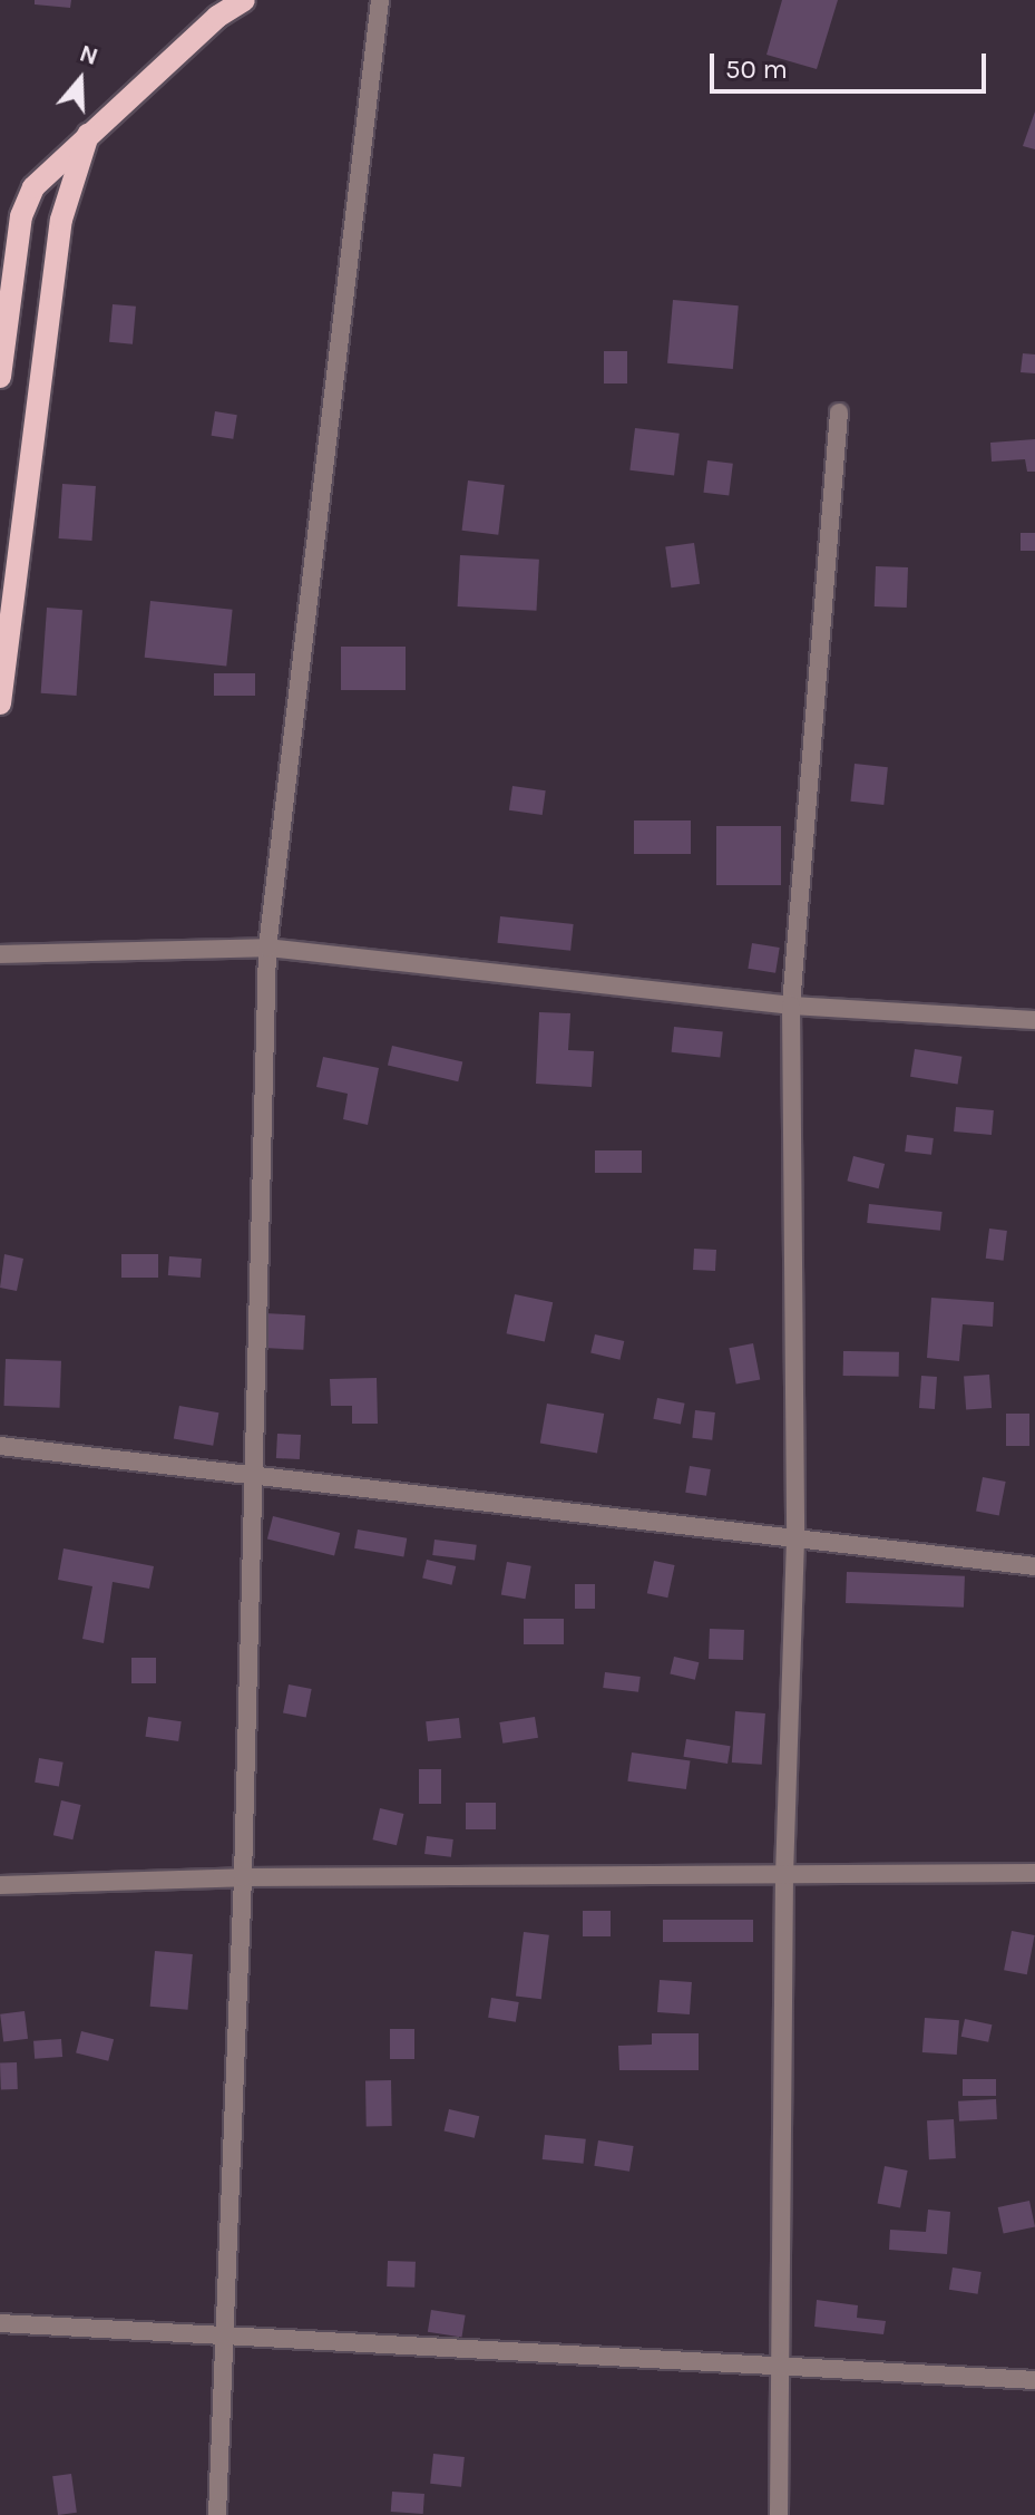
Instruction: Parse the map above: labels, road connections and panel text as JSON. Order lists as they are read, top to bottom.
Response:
{
  "scale_bar": "50 m",
  "north": "top"
}
